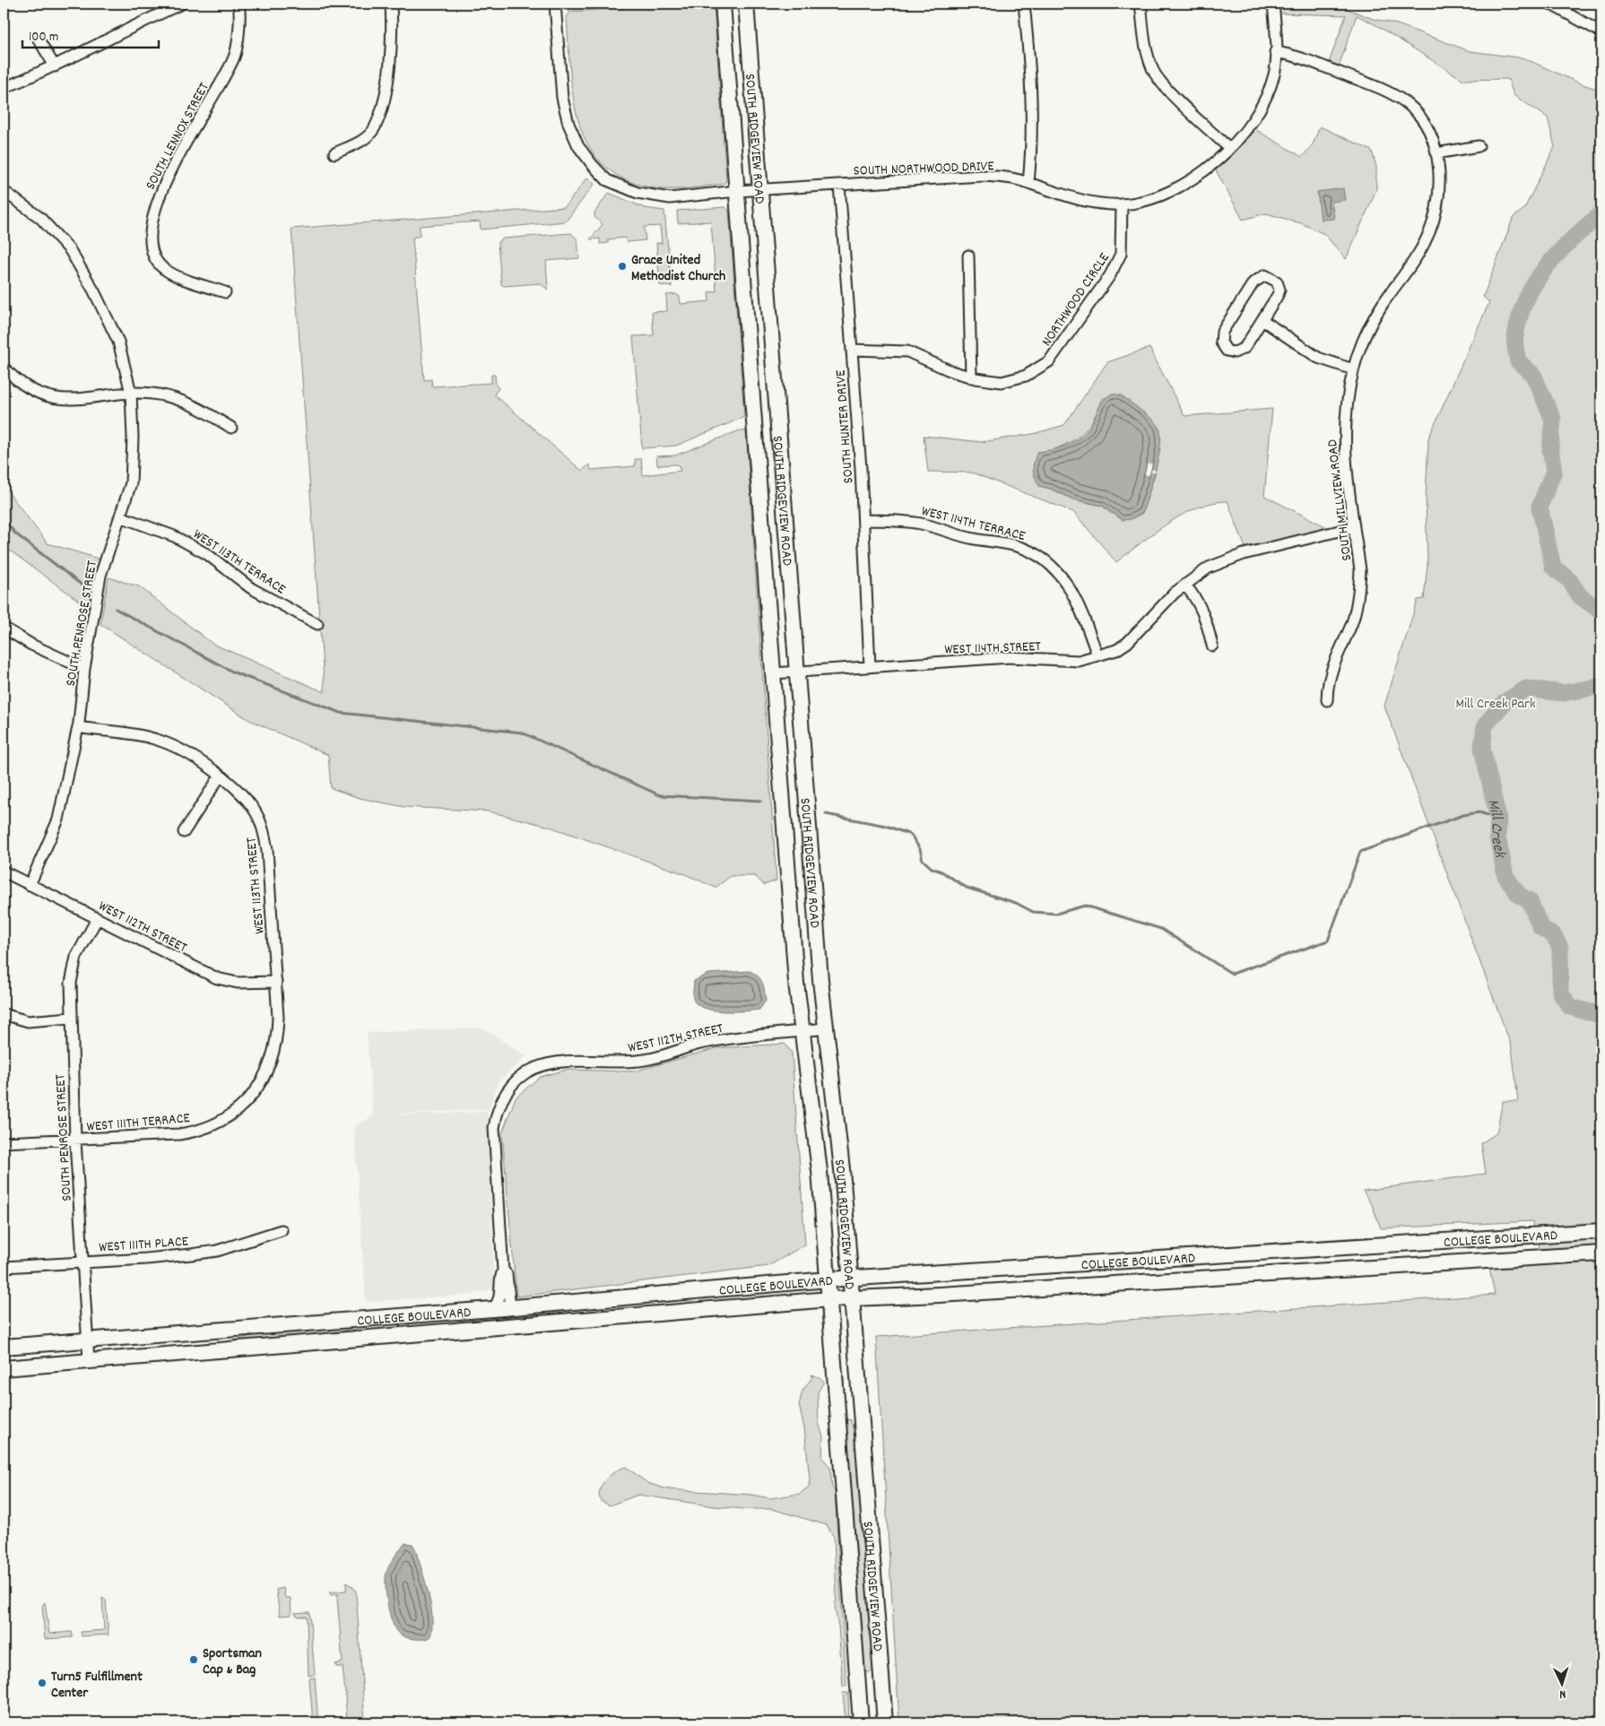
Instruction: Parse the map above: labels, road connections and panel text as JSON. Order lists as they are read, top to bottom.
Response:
{
  "streets": {
    "main road": ["SOUTH RIDGEVIEW ROAD", "COLLEGE BOULEVARD"],
    "street": [
      "SOUTH LENNOX STREET",
      "SOUTH NORTHWOOD DRIVE",
      "NORTHWOOD CIRCLE",
      "SOUTH HUNTER DRIVE",
      "SOUTH MILLVIEW ROAD",
      "WEST 114TH TERRACE",
      "WEST 113TH TERRACE",
      "SOUTH PENROSE STREET",
      "WEST 114TH STREET",
      "WEST 113TH STREET",
      "WEST 112TH STREET",
      "WEST 111TH TERRACE",
      "WEST 111TH PLACE"
    ]
  },
  "crossings": [
    ["SOUTH RIDGEVIEW ROAD", "SOUTH NORTHWOOD DRIVE"],
    ["SOUTH RIDGEVIEW ROAD", "WEST 114TH STREET"],
    ["SOUTH RIDGEVIEW ROAD", "WEST 112TH STREET"],
    ["SOUTH RIDGEVIEW ROAD", "COLLEGE BOULEVARD"],
    ["SOUTH NORTHWOOD DRIVE", "NORTHWOOD CIRCLE"],
    ["SOUTH NORTHWOOD DRIVE", "SOUTH HUNTER DRIVE"],
    ["SOUTH NORTHWOOD DRIVE", "SOUTH MILLVIEW ROAD"],
    ["NORTHWOOD CIRCLE", "SOUTH HUNTER DRIVE"],
    ["SOUTH HUNTER DRIVE", "WEST 114TH TERRACE"],
    ["SOUTH HUNTER DRIVE", "WEST 114TH STREET"],
    ["SOUTH MILLVIEW ROAD", "WEST 114TH STREET"],
    ["WEST 114TH TERRACE", "WEST 114TH STREET"],
    ["WEST 113TH TERRACE", "SOUTH PENROSE STREET"],
    ["SOUTH PENROSE STREET", "WEST 113TH STREET"],
    ["SOUTH PENROSE STREET", "WEST 112TH STREET"],
    ["SOUTH PENROSE STREET", "WEST 111TH TERRACE"],
    ["SOUTH PENROSE STREET", "COLLEGE BOULEVARD"],
    ["SOUTH PENROSE STREET", "WEST 111TH PLACE"],
    ["WEST 113TH STREET", "WEST 112TH STREET"],
    ["WEST 113TH STREET", "WEST 111TH TERRACE"],
    ["WEST 112TH STREET", "WEST 111TH TERRACE"]
  ],
  "water": ["Mill Creek"],
  "parks": ["Mill Creek Park"],
  "places": ["Grace United Methodist Church", "Sportsman Cap & Bag", "Turn5 Fulfillment Center"],
  "scale_bar": "100 m",
  "north": "bottom"
}
